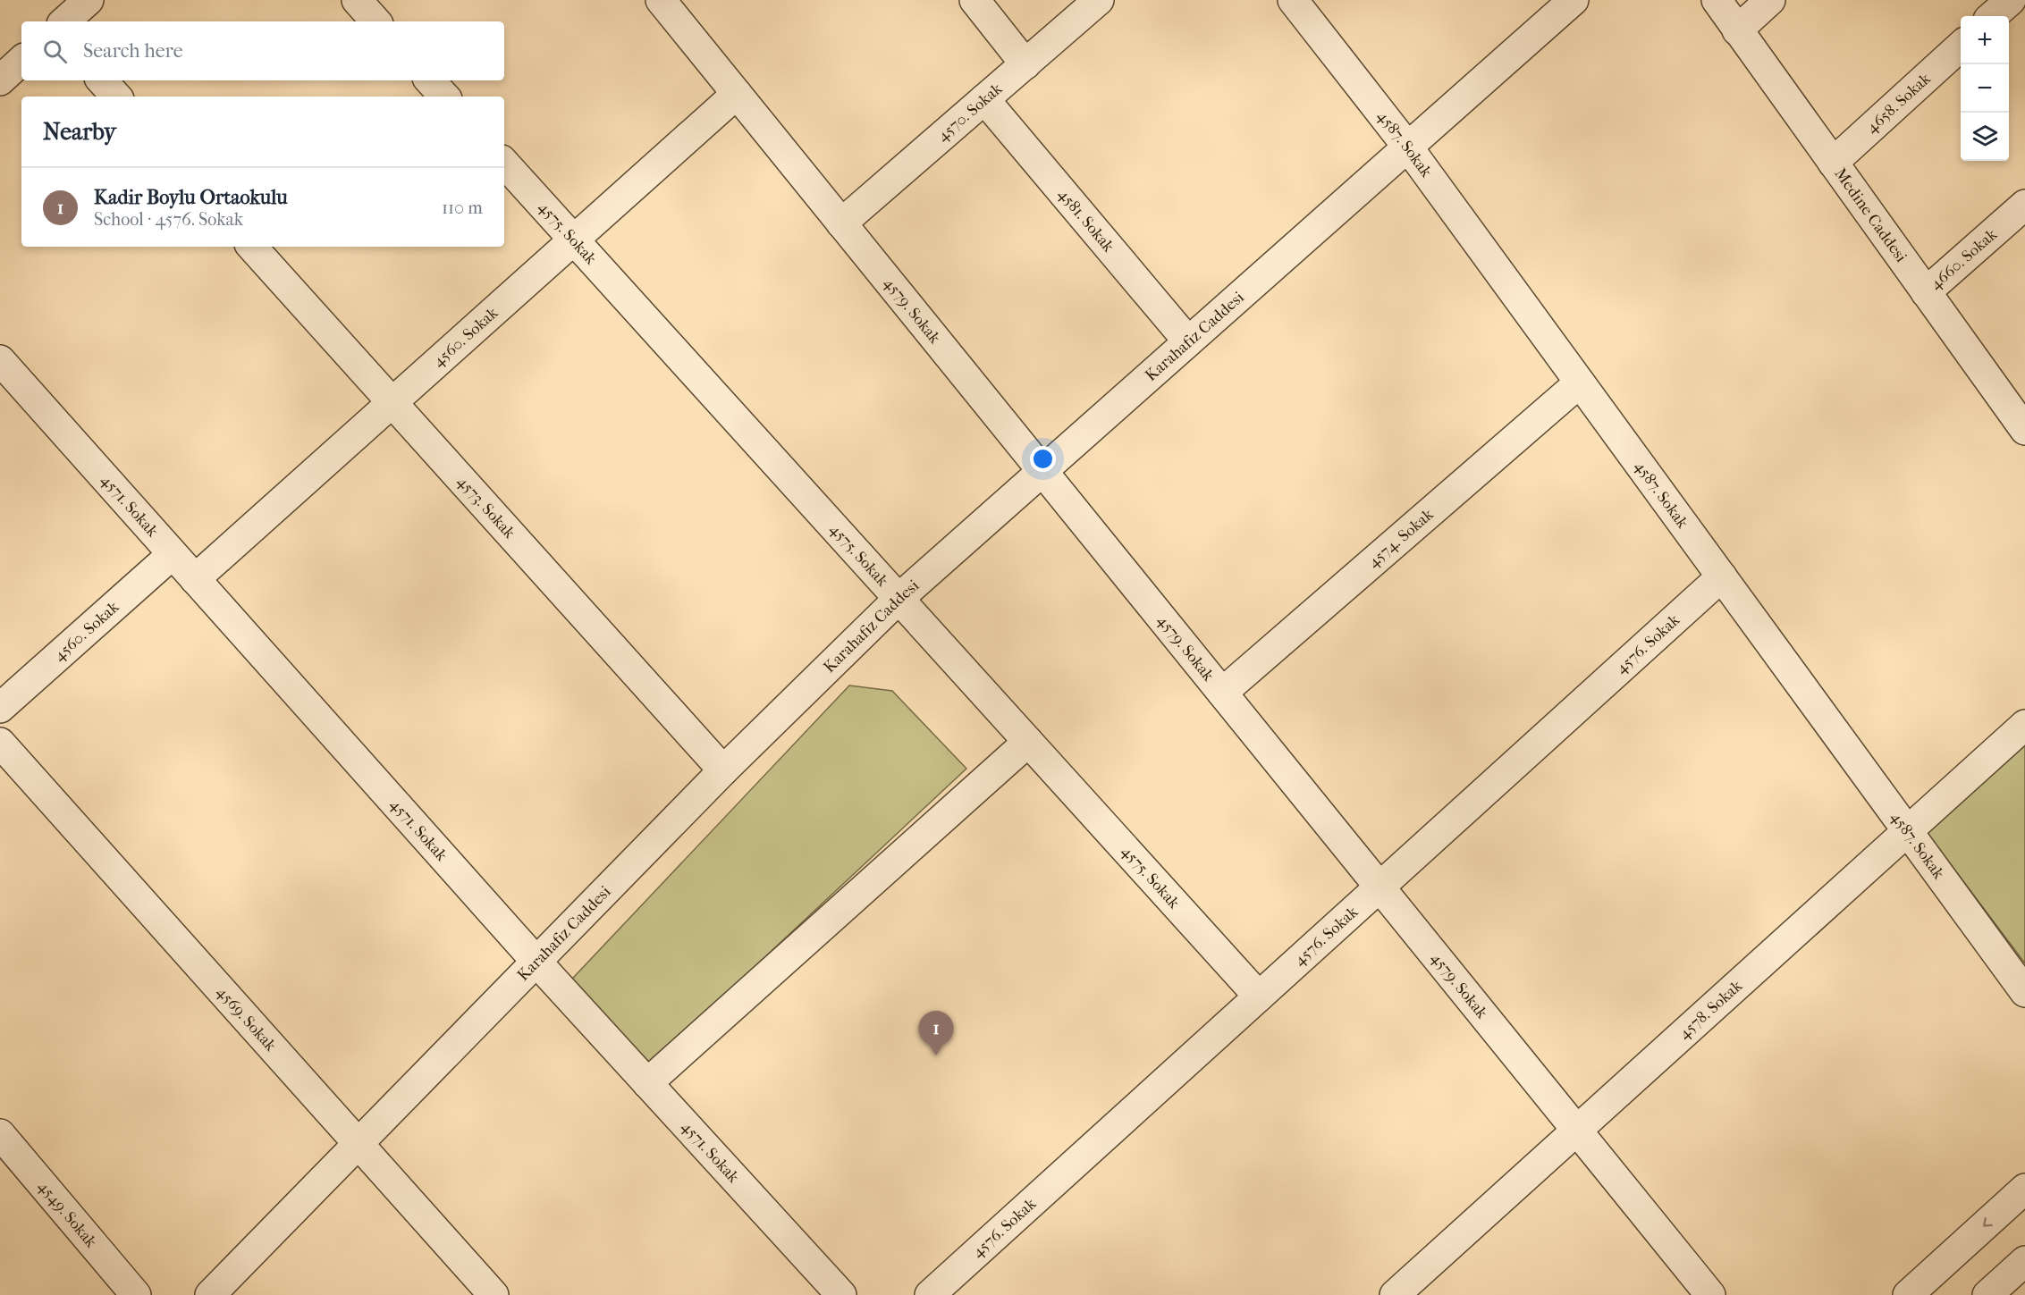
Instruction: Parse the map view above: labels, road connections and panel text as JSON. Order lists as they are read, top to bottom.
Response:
{
  "streets": {
    "street": [
      "4658. Sokak",
      "4570. Sokak",
      "4587. Sokak",
      "Medine Caddesi",
      "4581. Sokak",
      "4575. Sokak",
      "4660. Sokak",
      "4579. Sokak",
      "Karahafız Caddesi",
      "4560. Sokak",
      "4571. Sokak",
      "4573. Sokak",
      "4574. Sokak",
      "4576. Sokak",
      "4578. Sokak",
      "4569. Sokak",
      "4549. Sokak"
    ]
  },
  "crossings": [
    ["4658. Sokak", "Medine Caddesi"],
    ["4570. Sokak", "4581. Sokak"],
    ["4570. Sokak", "4579. Sokak"],
    ["4587. Sokak", "Karahafız Caddesi"],
    ["4587. Sokak", "4574. Sokak"],
    ["4587. Sokak", "4576. Sokak"],
    ["4587. Sokak", "4578. Sokak"],
    ["Medine Caddesi", "4660. Sokak"],
    ["4581. Sokak", "Karahafız Caddesi"],
    ["4575. Sokak", "Karahafız Caddesi"],
    ["4575. Sokak", "4560. Sokak"],
    ["4575. Sokak", "4576. Sokak"],
    ["4579. Sokak", "Karahafız Caddesi"],
    ["4579. Sokak", "4560. Sokak"],
    ["4579. Sokak", "4574. Sokak"],
    ["4579. Sokak", "4576. Sokak"],
    ["4579. Sokak", "4578. Sokak"],
    ["Karahafız Caddesi", "4571. Sokak"],
    ["Karahafız Caddesi", "4573. Sokak"],
    ["Karahafız Caddesi", "4569. Sokak"],
    ["4560. Sokak", "4571. Sokak"],
    ["4560. Sokak", "4573. Sokak"]
  ],
  "page": {
    "map_buttons": ["+", "−"],
    "search": "Search here",
    "heading": "Nearby",
    "list": [
      {
        "mark": "1",
        "name": "Kadir Boylu Ortaokulu",
        "note": "School · 4576. Sokak",
        "value": "110 m"
      }
    ],
    "pins": "1"
  }
}
